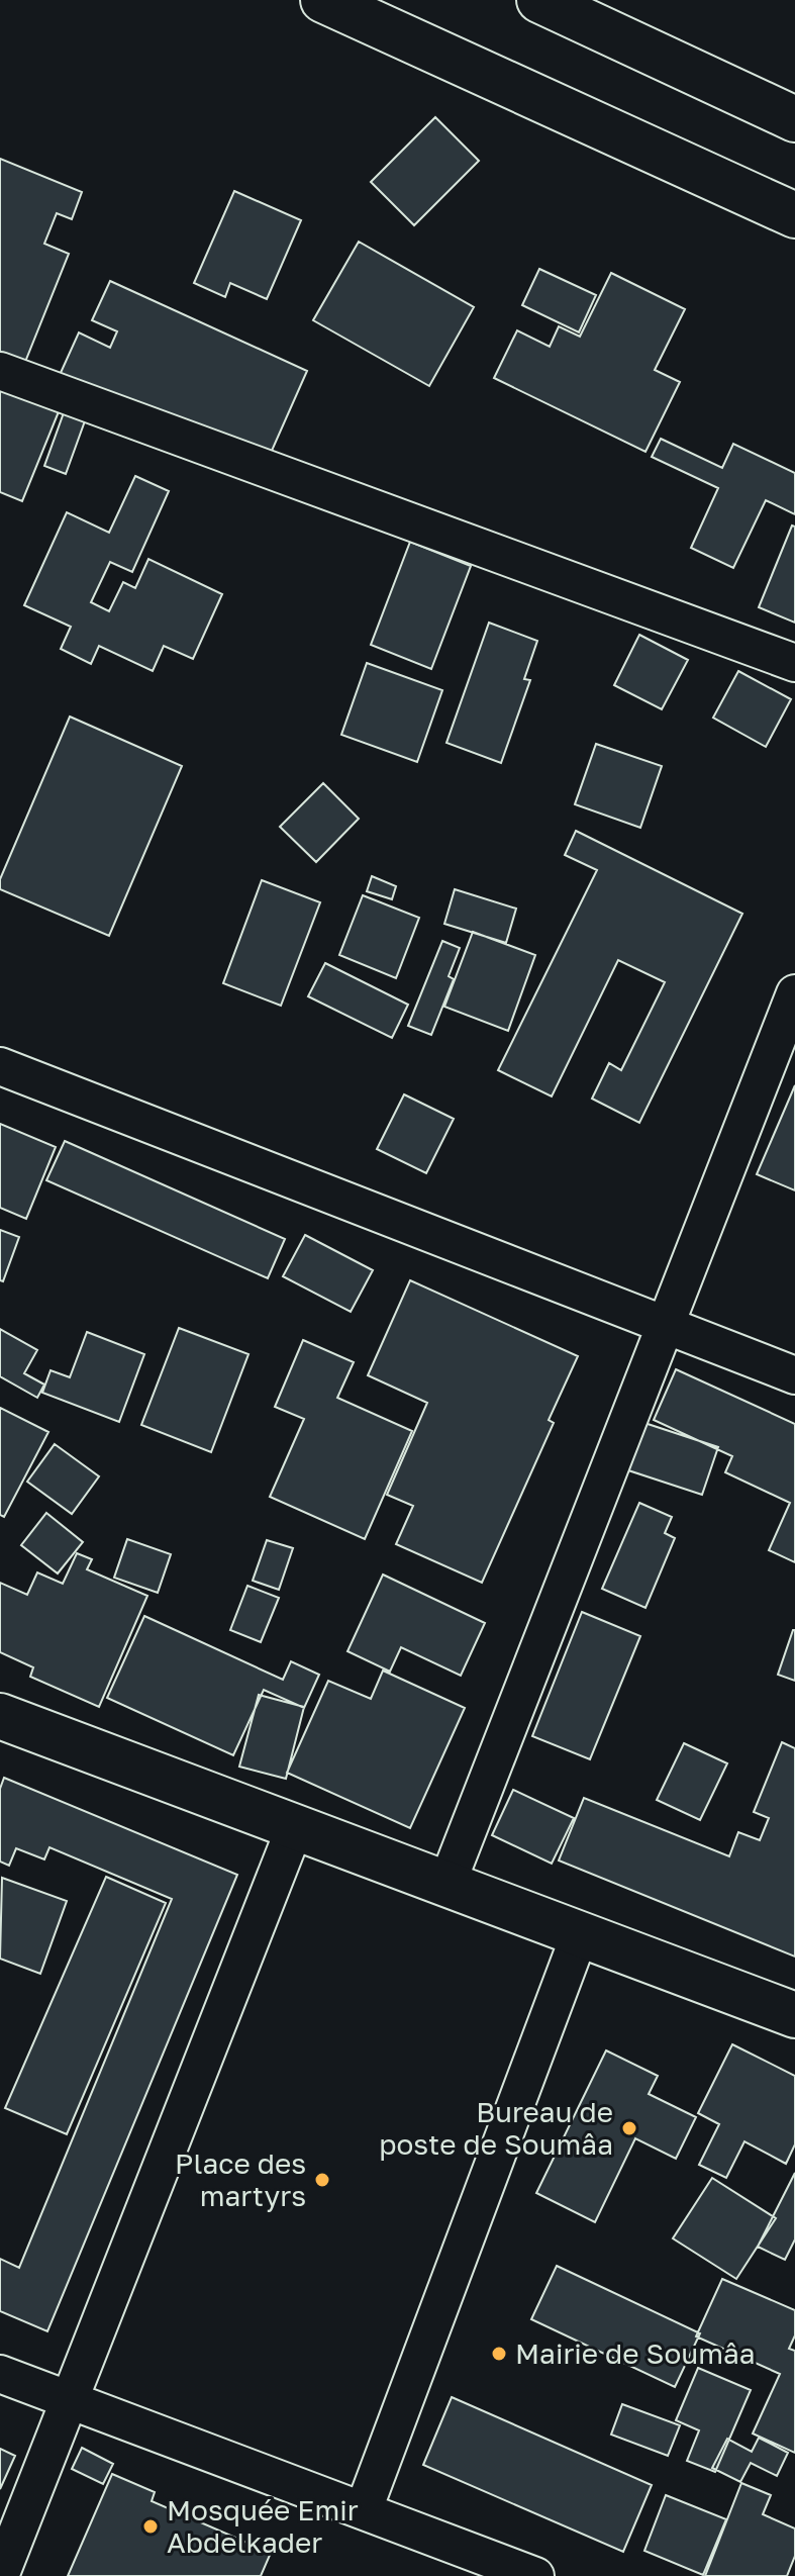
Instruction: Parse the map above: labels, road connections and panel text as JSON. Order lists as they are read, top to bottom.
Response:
{
  "places": [
    "Bureau de poste de Soumâa",
    "Place des martyrs",
    "Mairie de Soumâa",
    "Mosquée Emir Abdelkader"
  ]
}
